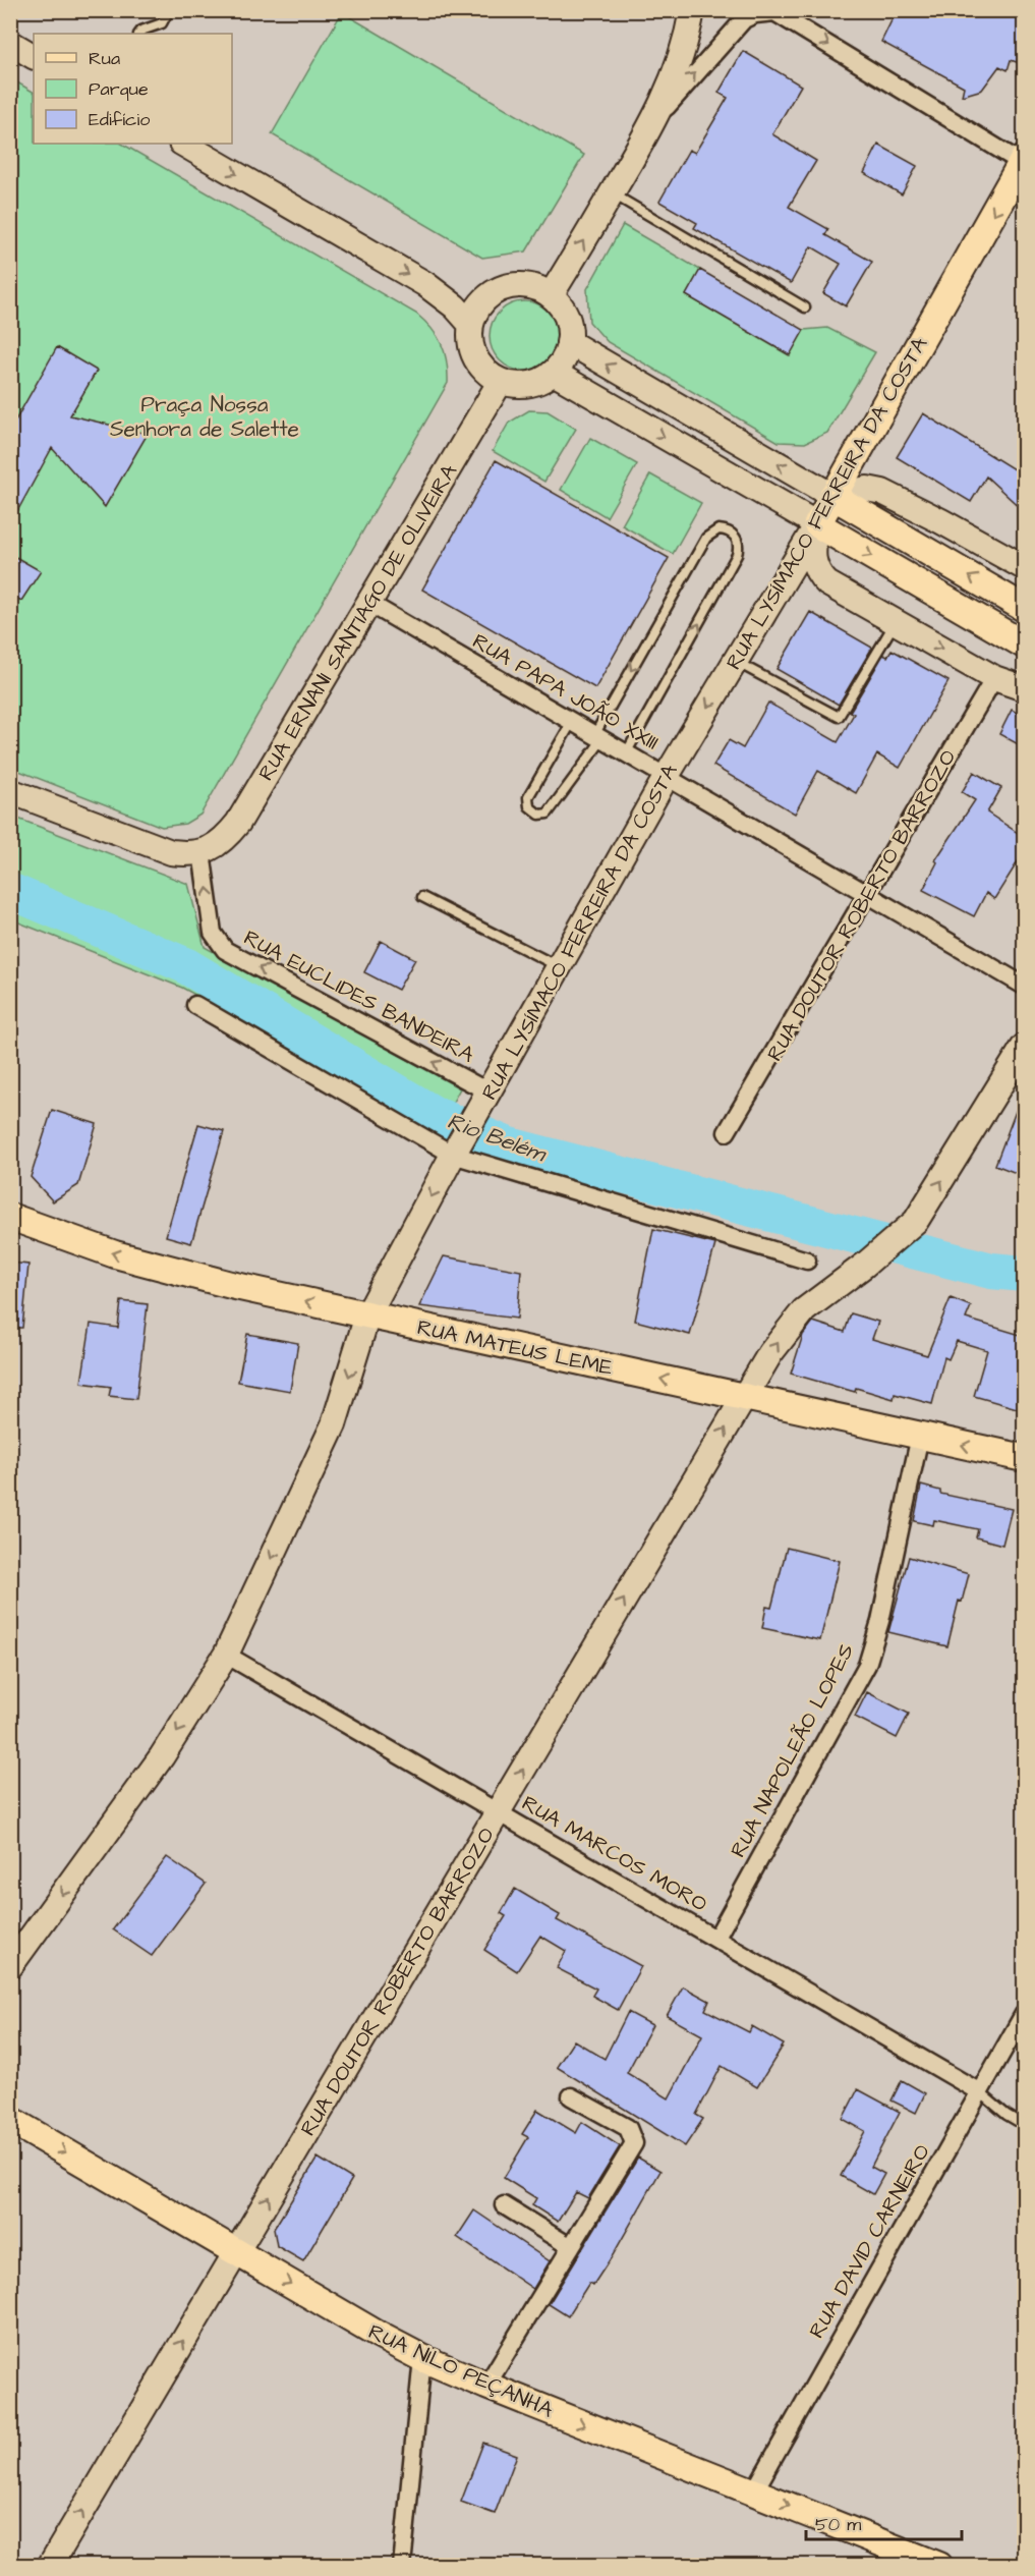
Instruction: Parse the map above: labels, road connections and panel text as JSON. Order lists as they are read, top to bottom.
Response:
{
  "streets": {
    "main road": [
      "RUA LYSÍMACO FERREIRA DA COSTA",
      "RUA ERNANI SANTIAGO DE OLIVEIRA",
      "RUA DOUTOR ROBERTO BARROZO",
      "RUA MATEUS LEME",
      "RUA NILO PEÇANHA"
    ],
    "street": [
      "RUA PAPA JOÃO XXIII",
      "RUA EUCLIDES BANDEIRA",
      "RUA NAPOLEÃO LOPES",
      "RUA MARCOS MORO",
      "RUA DAVID CARNEIRO"
    ]
  },
  "crossings": [
    ["RUA LYSÍMACO FERREIRA DA COSTA", "RUA PAPA JOÃO XXIII"],
    ["RUA LYSÍMACO FERREIRA DA COSTA", "RUA EUCLIDES BANDEIRA"],
    ["RUA LYSÍMACO FERREIRA DA COSTA", "RUA MATEUS LEME"],
    ["RUA LYSÍMACO FERREIRA DA COSTA", "RUA MARCOS MORO"],
    ["RUA ERNANI SANTIAGO DE OLIVEIRA", "RUA PAPA JOÃO XXIII"],
    ["RUA ERNANI SANTIAGO DE OLIVEIRA", "RUA EUCLIDES BANDEIRA"],
    ["RUA PAPA JOÃO XXIII", "RUA DOUTOR ROBERTO BARROZO"],
    ["RUA DOUTOR ROBERTO BARROZO", "RUA MATEUS LEME"],
    ["RUA DOUTOR ROBERTO BARROZO", "RUA MARCOS MORO"],
    ["RUA DOUTOR ROBERTO BARROZO", "RUA NILO PEÇANHA"],
    ["RUA MATEUS LEME", "RUA NAPOLEÃO LOPES"],
    ["RUA NAPOLEÃO LOPES", "RUA MARCOS MORO"],
    ["RUA MARCOS MORO", "RUA DAVID CARNEIRO"],
    ["RUA DAVID CARNEIRO", "RUA NILO PEÇANHA"]
  ],
  "one_way": [
    "RUA LYSÍMACO FERREIRA DA COSTA",
    "RUA DOUTOR ROBERTO BARROZO",
    "RUA MATEUS LEME",
    "RUA NILO PEÇANHA"
  ],
  "water": ["Rio Belém"],
  "parks": ["Praça Nossa Senhora de Salette"],
  "legend": ["Rua", "Parque", "Edifício"],
  "scale_bar": "50 m"
}
